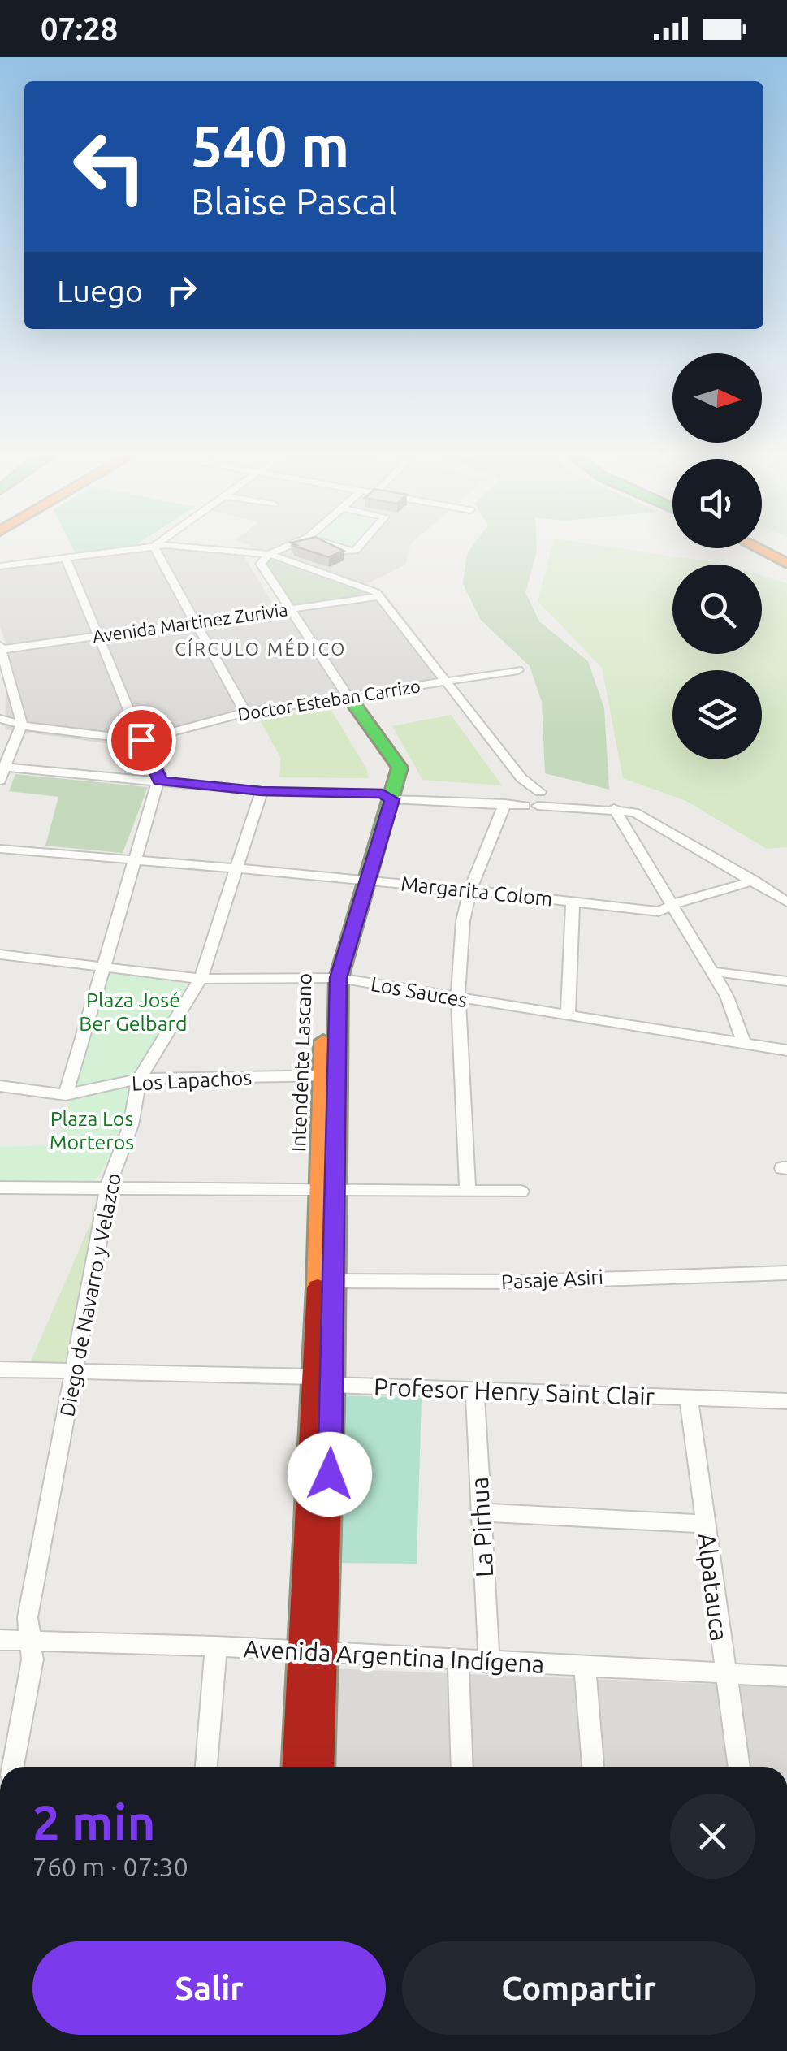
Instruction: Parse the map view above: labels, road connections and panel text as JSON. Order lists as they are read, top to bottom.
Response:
{
  "streets": {
    "main road": ["Intendente Lascano"],
    "street": [
      "Avenida Martinez Zurivia",
      "Doctor Esteban Carrizo",
      "Margarita Colom",
      "Los Sauces",
      "Los Lapachos",
      "Pasaje Asiri",
      "Diego de Navarro y Velazco",
      "Profesor Henry Saint Clair",
      "La Pirhua",
      "Alpatauca",
      "Avenida Argentina Indígena"
    ]
  },
  "crossings": [
    ["Doctor Esteban Carrizo", "Intendente Lascano"],
    ["Margarita Colom", "Intendente Lascano"],
    ["Margarita Colom", "Diego de Navarro y Velazco"],
    ["Los Sauces", "Intendente Lascano"],
    ["Los Sauces", "Diego de Navarro y Velazco"],
    ["Intendente Lascano", "Los Lapachos"],
    ["Intendente Lascano", "Pasaje Asiri"],
    ["Intendente Lascano", "Profesor Henry Saint Clair"],
    ["Intendente Lascano", "Avenida Argentina Indígena"],
    ["Los Lapachos", "Diego de Navarro y Velazco"],
    ["Diego de Navarro y Velazco", "Profesor Henry Saint Clair"],
    ["Diego de Navarro y Velazco", "Avenida Argentina Indígena"],
    ["Profesor Henry Saint Clair", "La Pirhua"],
    ["Profesor Henry Saint Clair", "Alpatauca"],
    ["La Pirhua", "Avenida Argentina Indígena"],
    ["Alpatauca", "Avenida Argentina Indígena"]
  ],
  "districts": ["CÍRCULO MÉDICO"],
  "parks": ["Plaza José Ber Gelbard", "Plaza Los Morteros"],
  "north": "right",
  "page": {
    "status": "07:28",
    "turn": ["540 m", "Blaise Pascal"],
    "then": "Luego",
    "heading": ["2 min", "760 m · 07:30"],
    "buttons": ["Salir", "Compartir"]
  }
}
